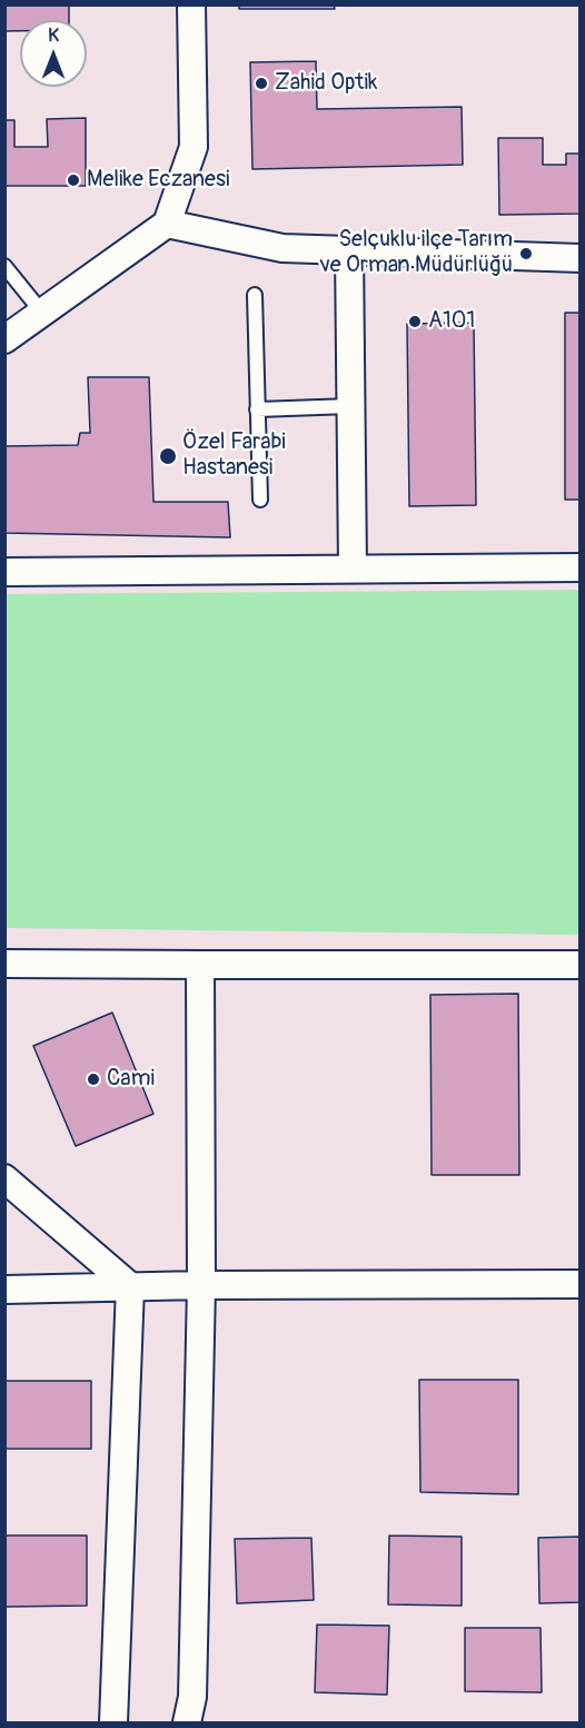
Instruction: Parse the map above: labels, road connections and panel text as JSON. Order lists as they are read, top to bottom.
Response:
{
  "places": [
    "Zahid Optik",
    "Melike Eczanesi",
    "Selçuklu ilçe Tarım ve Orman Müdürlüğü",
    "A101",
    "Özel Farabi Hastanesi",
    "Cami"
  ],
  "north": "top"
}
